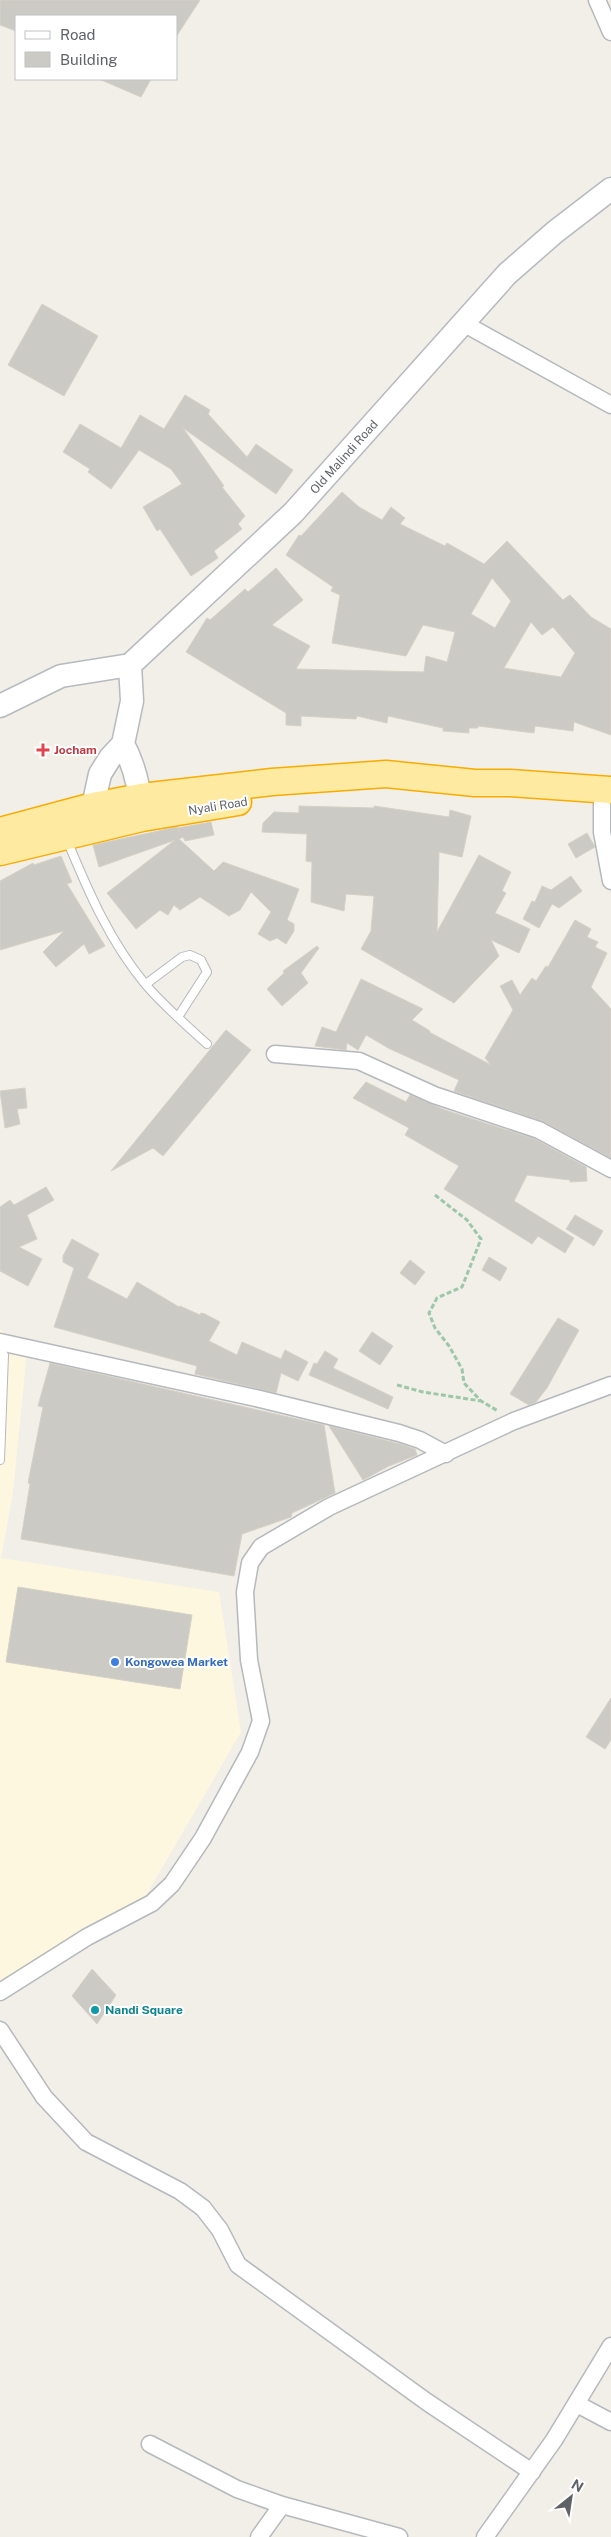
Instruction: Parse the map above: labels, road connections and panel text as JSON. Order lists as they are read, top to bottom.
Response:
{
  "streets": {
    "highway": ["Nyali Road"],
    "main road": ["Old Malindi Road"]
  },
  "places": {
    "health": ["Jocham"],
    "other": ["Kongowea Market", "Nandi Square"]
  },
  "legend": ["Road", "Building"],
  "north": "top right"
}
